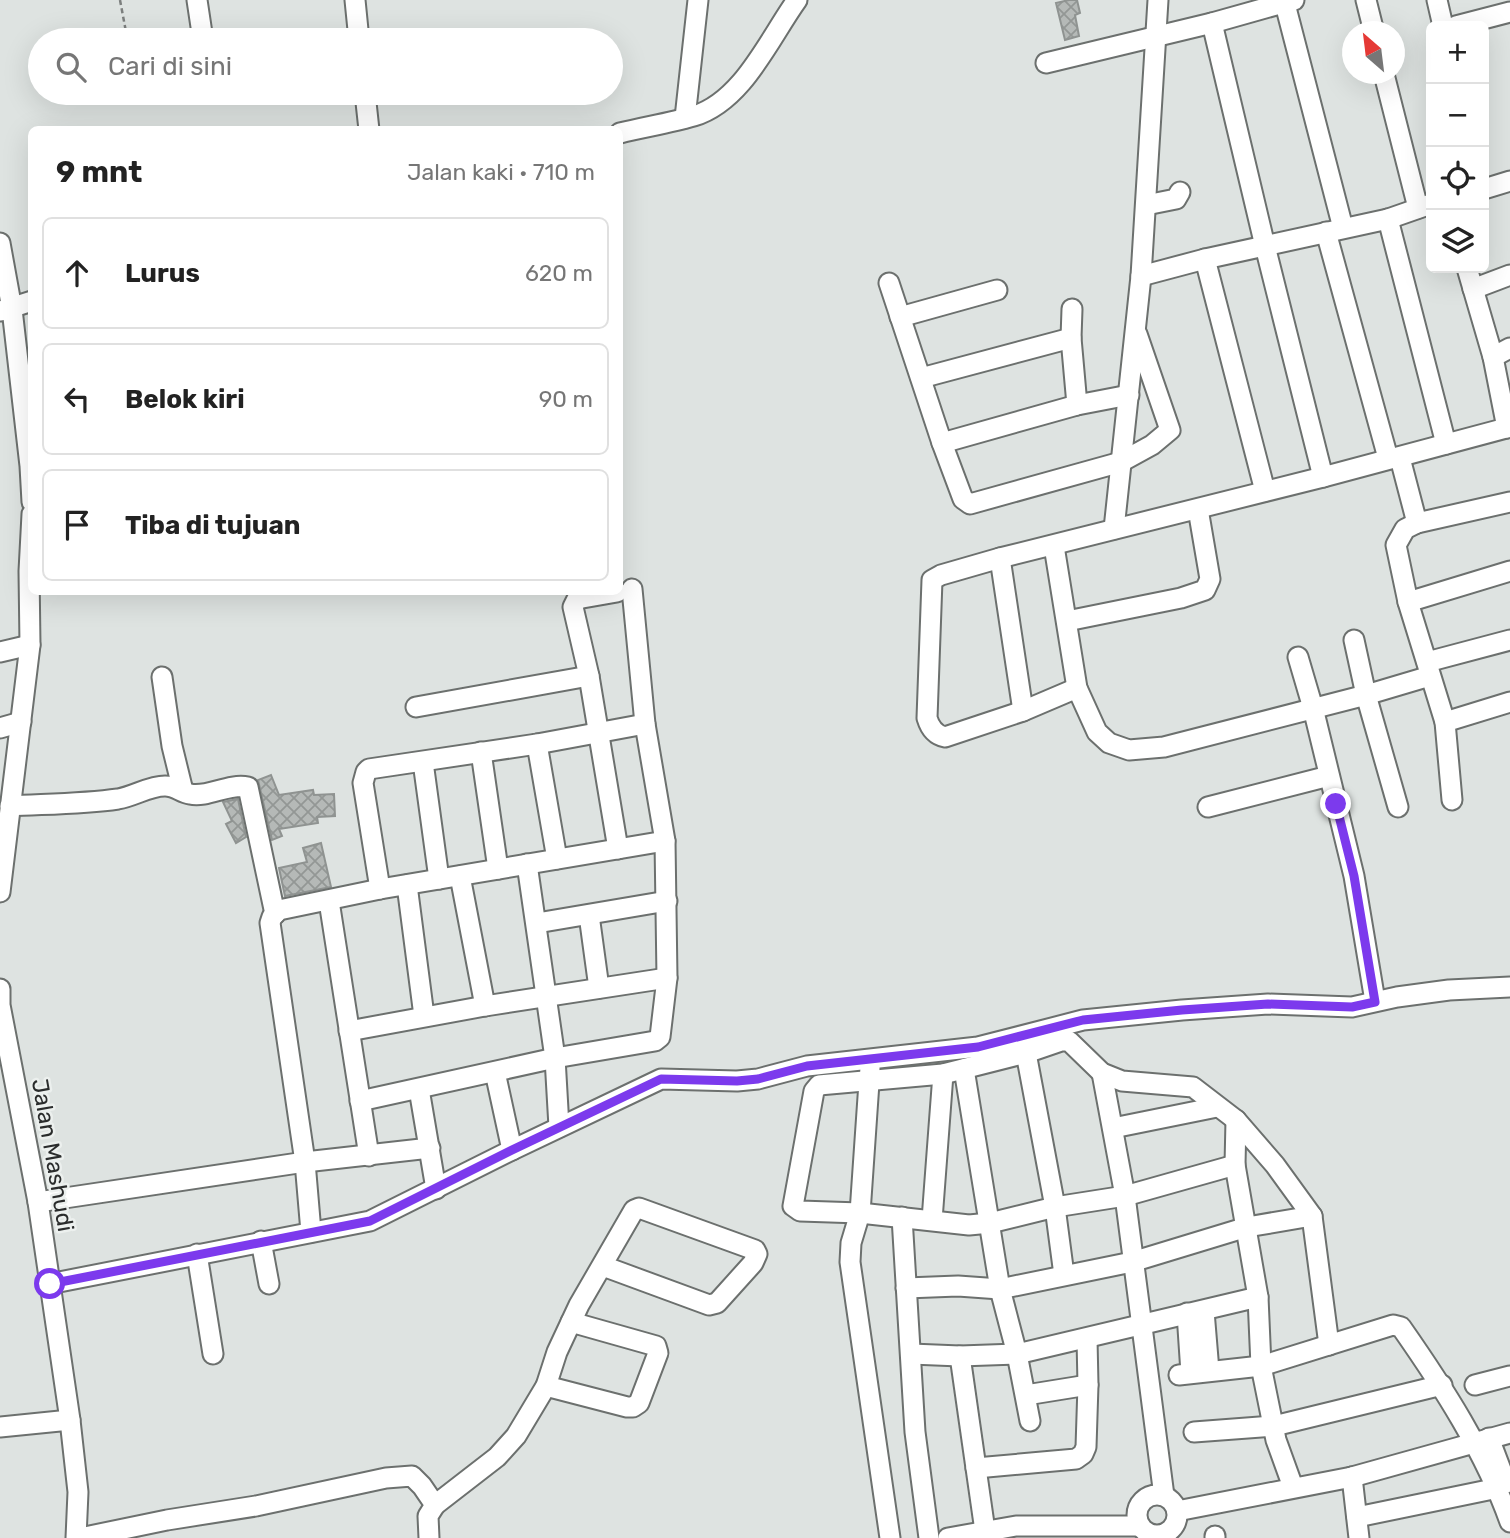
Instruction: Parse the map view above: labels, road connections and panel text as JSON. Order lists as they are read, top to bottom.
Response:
{
  "streets": {
    "street": ["Jalan Mashudi"]
  },
  "north": "top left",
  "page": {
    "map_buttons": ["+", "−"],
    "search": "Cari di sini",
    "heading": ["9 mnt", "Jalan kaki · 710 m"],
    "list": [
      ["Lurus", "620 m"],
      ["Belok kiri", "90 m"],
      "Tiba di tujuan"
    ]
  }
}
